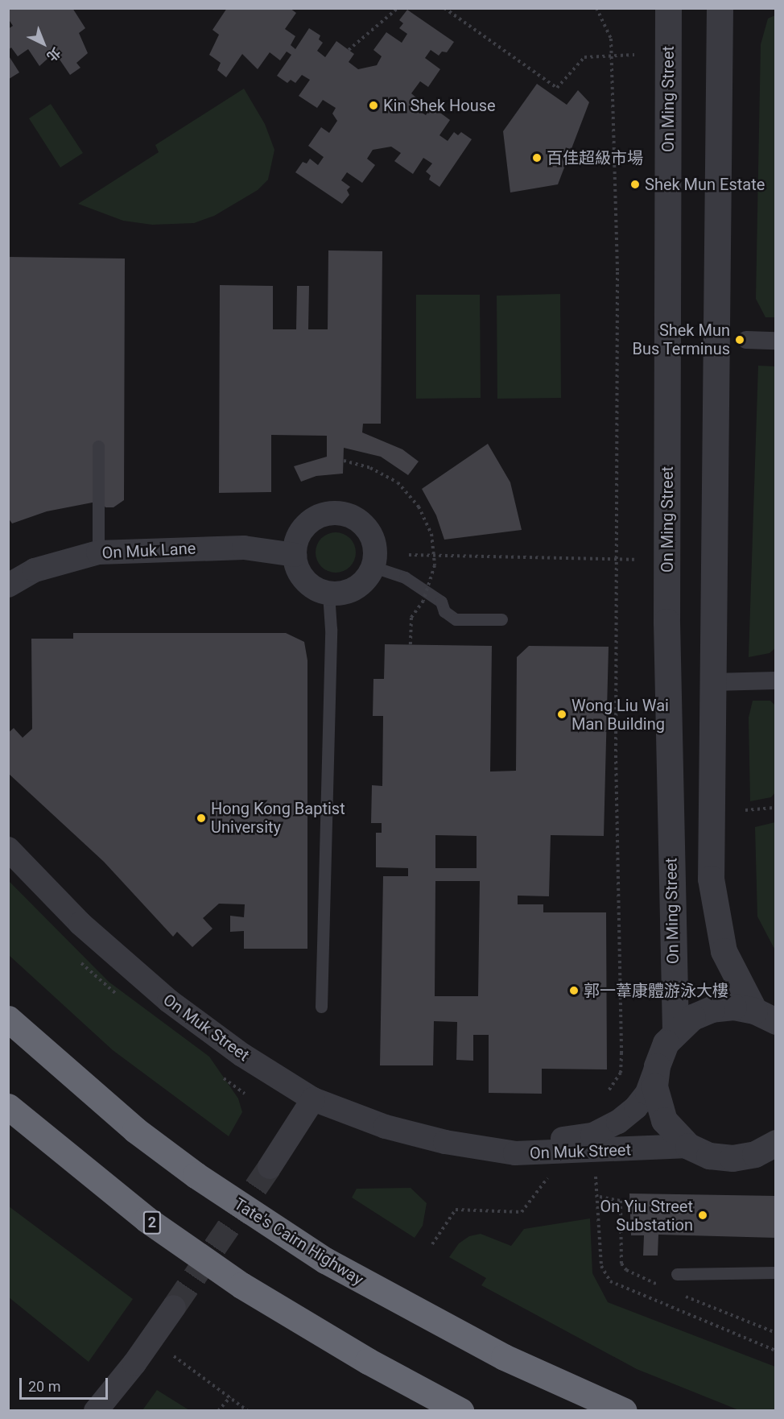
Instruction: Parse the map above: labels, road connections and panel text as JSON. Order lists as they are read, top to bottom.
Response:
{
  "streets": {
    "highway": ["2", "Tate's Cairn Highway"],
    "street": ["On Ming Street", "On Muk Lane", "On Muk Street"]
  },
  "places": [
    "Kin Shek House",
    "百佳超級市場",
    "Shek Mun Estate",
    "Shek Mun Bus Terminus",
    "Wong Liu Wai Man Building",
    "Hong Kong Baptist University",
    "郭一葦康體游泳大樓",
    "On Yiu Street Substation"
  ],
  "scale_bar": "20 m",
  "north": "bottom right"
}
